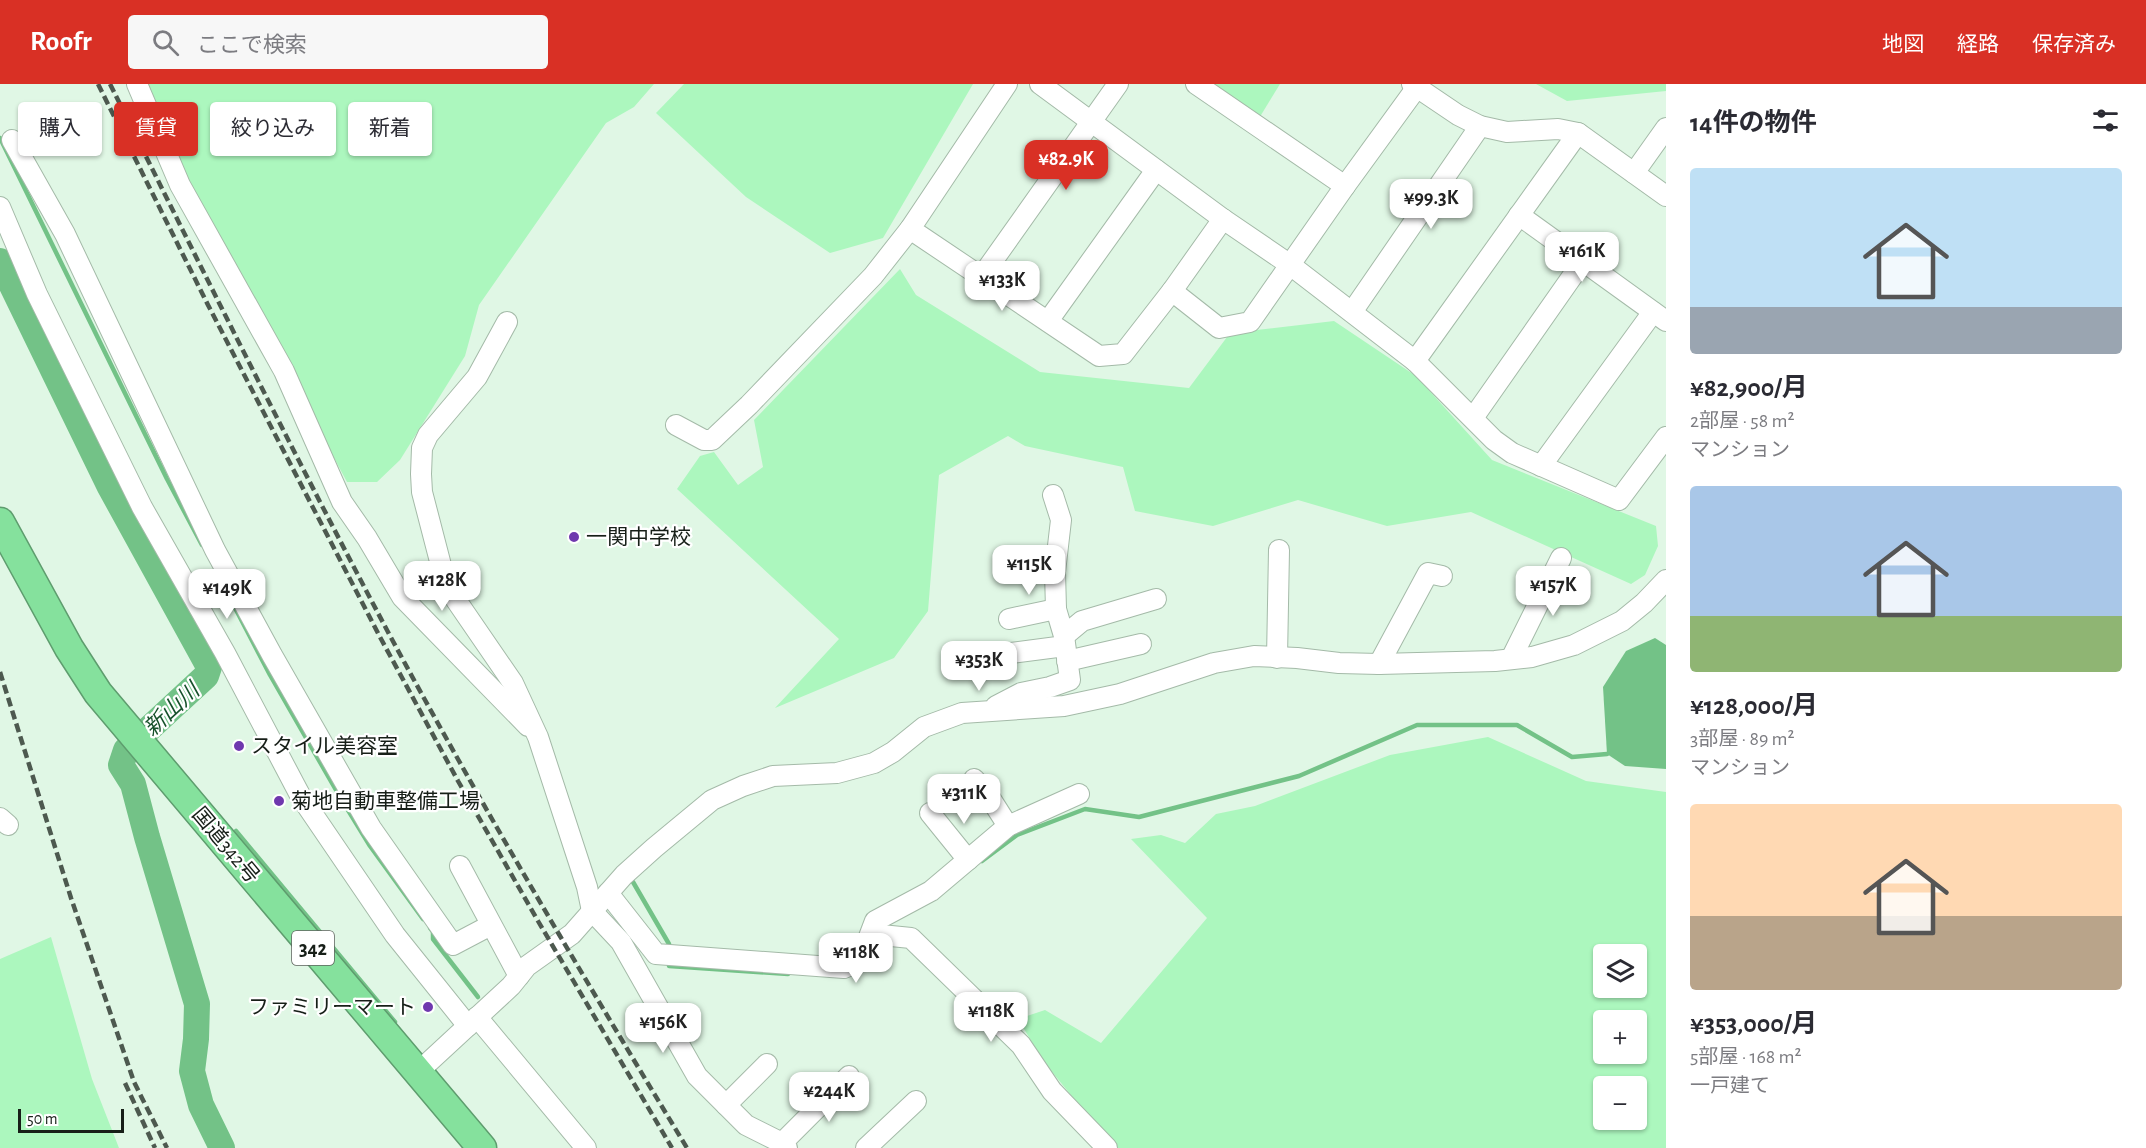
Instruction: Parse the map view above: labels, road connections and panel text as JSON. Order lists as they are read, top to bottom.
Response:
{
  "streets": {
    "highway": ["国道342号", "342"]
  },
  "water": ["新山川"],
  "places": [
    "一関中学校",
    "スタイル美容室",
    "菊地自動車整備工場",
    "ファミリーマート"
  ],
  "scale_bar": "50 m",
  "page": {
    "header": "Roofr",
    "search": "ここで検索",
    "nav": ["地図", "経路", "保存済み"],
    "heading": "14件の物件",
    "chip": [
      "購入",
      "賃貸",
      "絞り込み",
      "新着"
    ],
    "price": [
      "¥82.9K",
      "¥99.3K",
      "¥161K",
      "¥133K",
      "¥115K",
      "¥128K",
      "¥157K",
      "¥149K",
      "¥353K",
      "¥311K",
      "¥118K",
      "¥118K",
      "¥156K",
      "¥244K"
    ],
    "list": [
      {
        "name": "¥82,900/月",
        "note": "2部屋 · 58 m² · マンション"
      },
      {
        "name": "¥128,000/月",
        "note": "3部屋 · 89 m² · マンション"
      },
      {
        "name": "¥353,000/月",
        "note": "5部屋 · 168 m² · 一戸建て"
      }
    ],
    "map_buttons": ["+", "−"],
    "scale": "50 m"
  }
}
